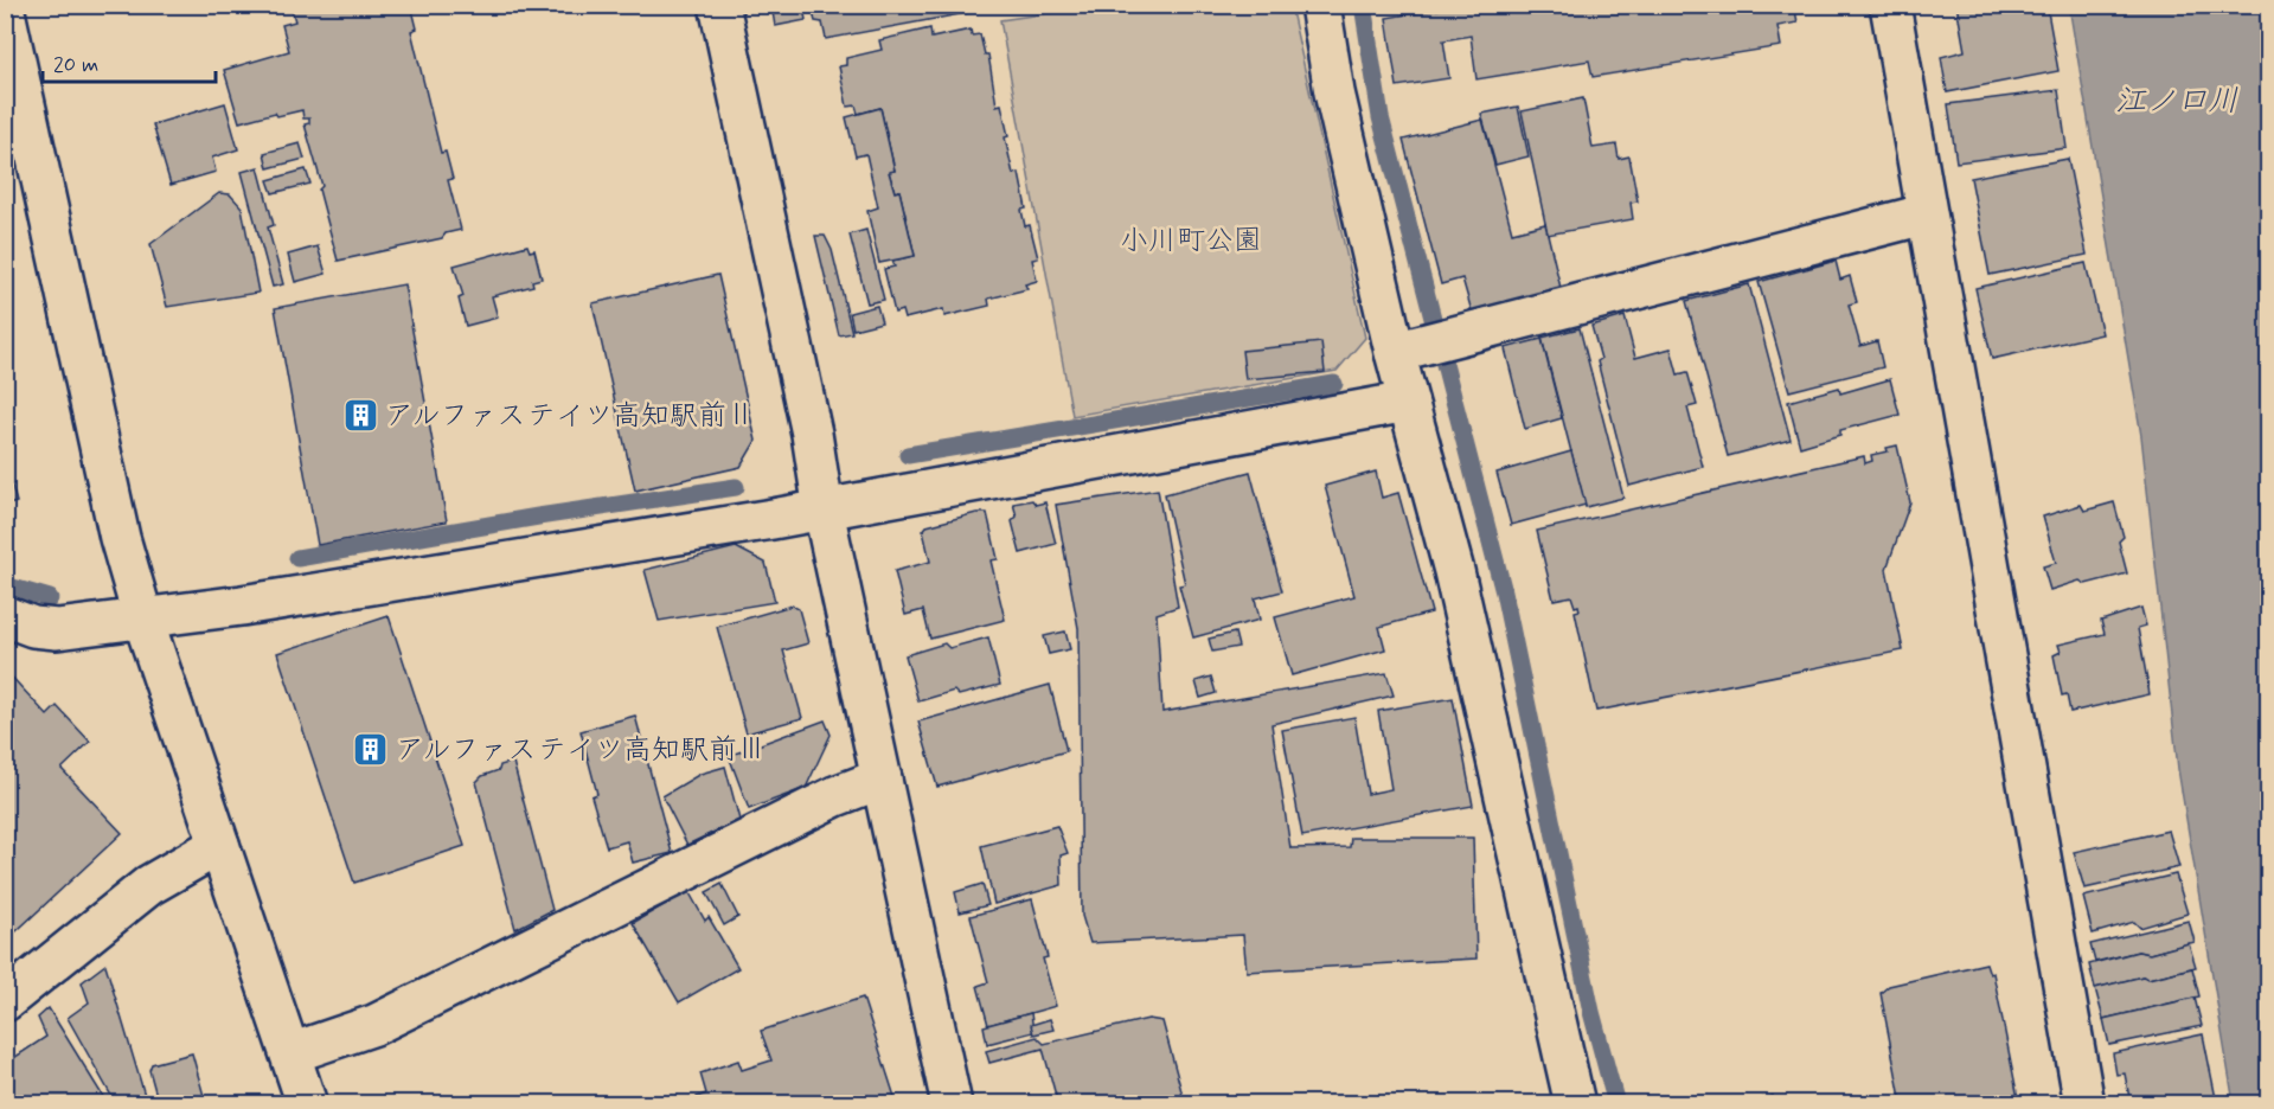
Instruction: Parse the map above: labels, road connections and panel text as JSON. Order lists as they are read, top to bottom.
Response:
{
  "water": ["江ノ口川"],
  "parks": ["小川町公園"],
  "places": {
    "building": ["アルファステイツ高知駅前Ⅱ", "アルファステイツ高知駅前Ⅲ"]
  },
  "scale_bar": "20 m"
}
